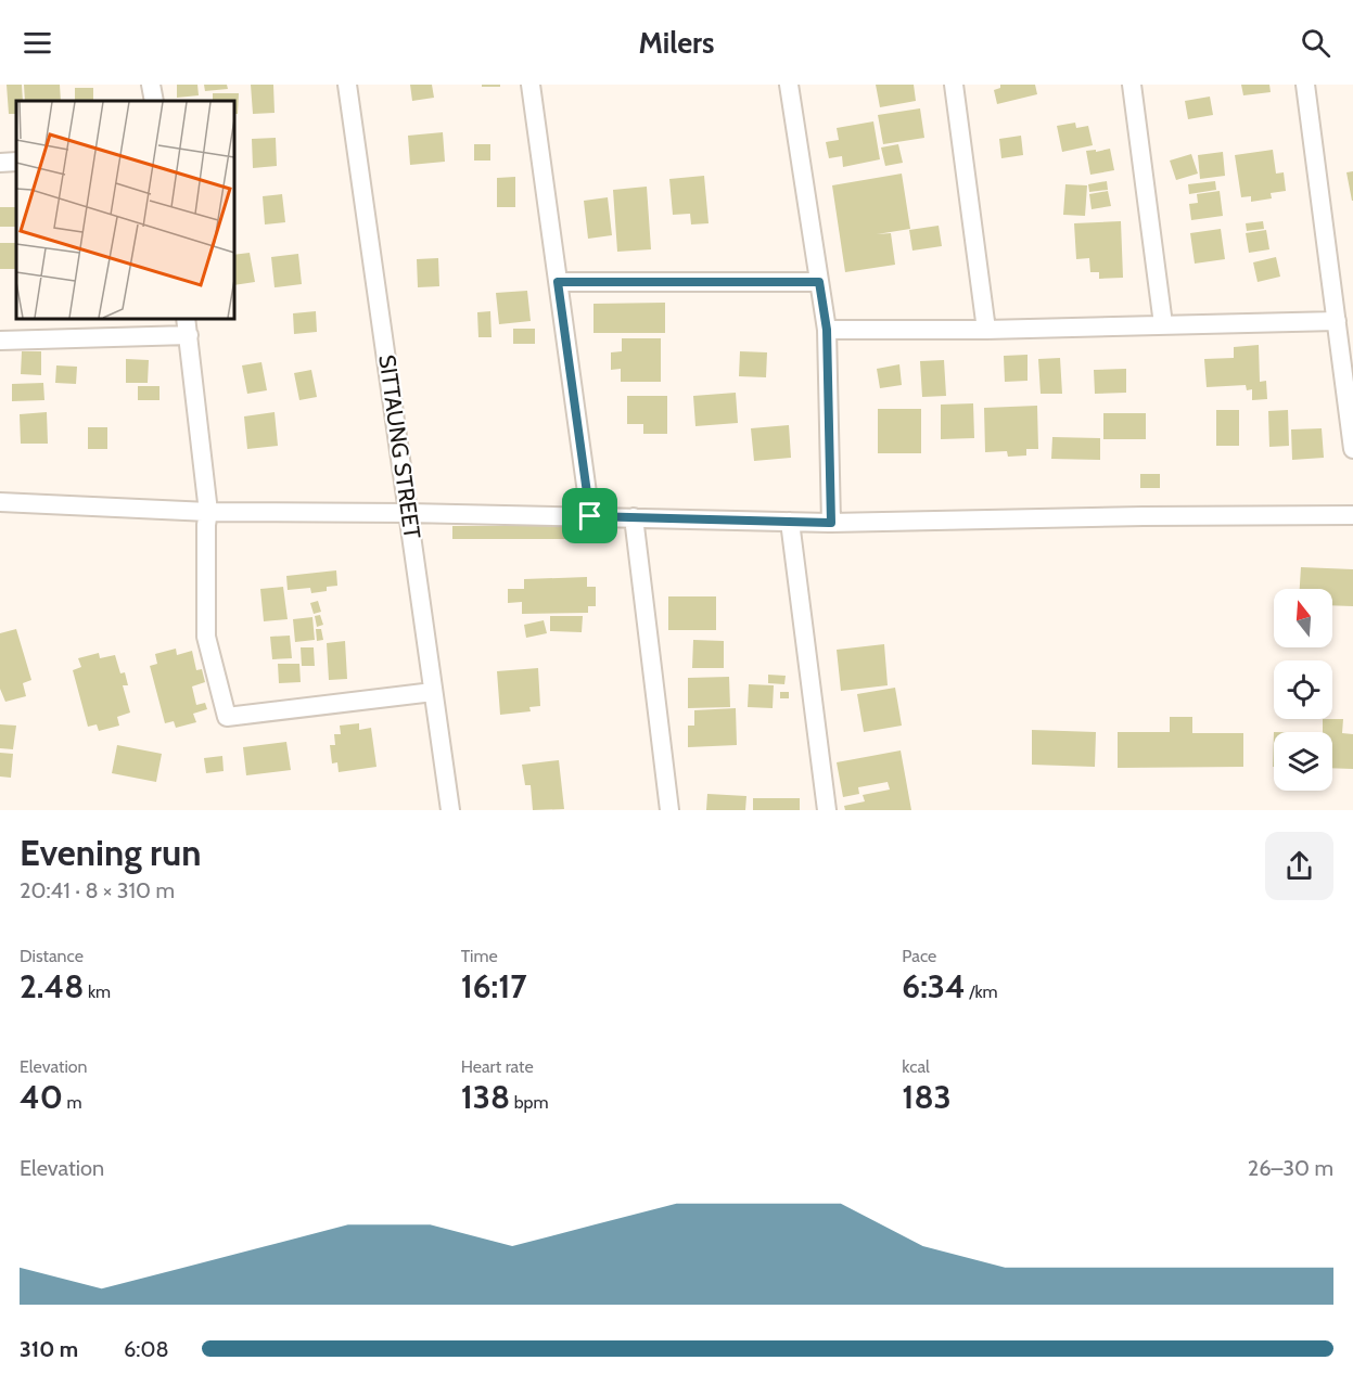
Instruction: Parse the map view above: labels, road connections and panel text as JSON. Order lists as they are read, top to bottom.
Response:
{
  "streets": {
    "street": ["SITTAUNG STREET"]
  },
  "north": "top",
  "page": {
    "header": "Milers",
    "heading": ["Evening run", "20:41 · 8 × 310 m"],
    "stats": [
      ["Distance", "2.48 km"],
      ["Time", "16:17"],
      ["Pace", "6:34 /km"],
      ["Elevation", "40 m"],
      ["Heart rate", "138 bpm"],
      ["kcal", "183"]
    ],
    "chart": ["Elevation", "26–30 m"],
    "list": [
      {
        "name": "310 m",
        "note": "6:08"
      }
    ]
  }
}
